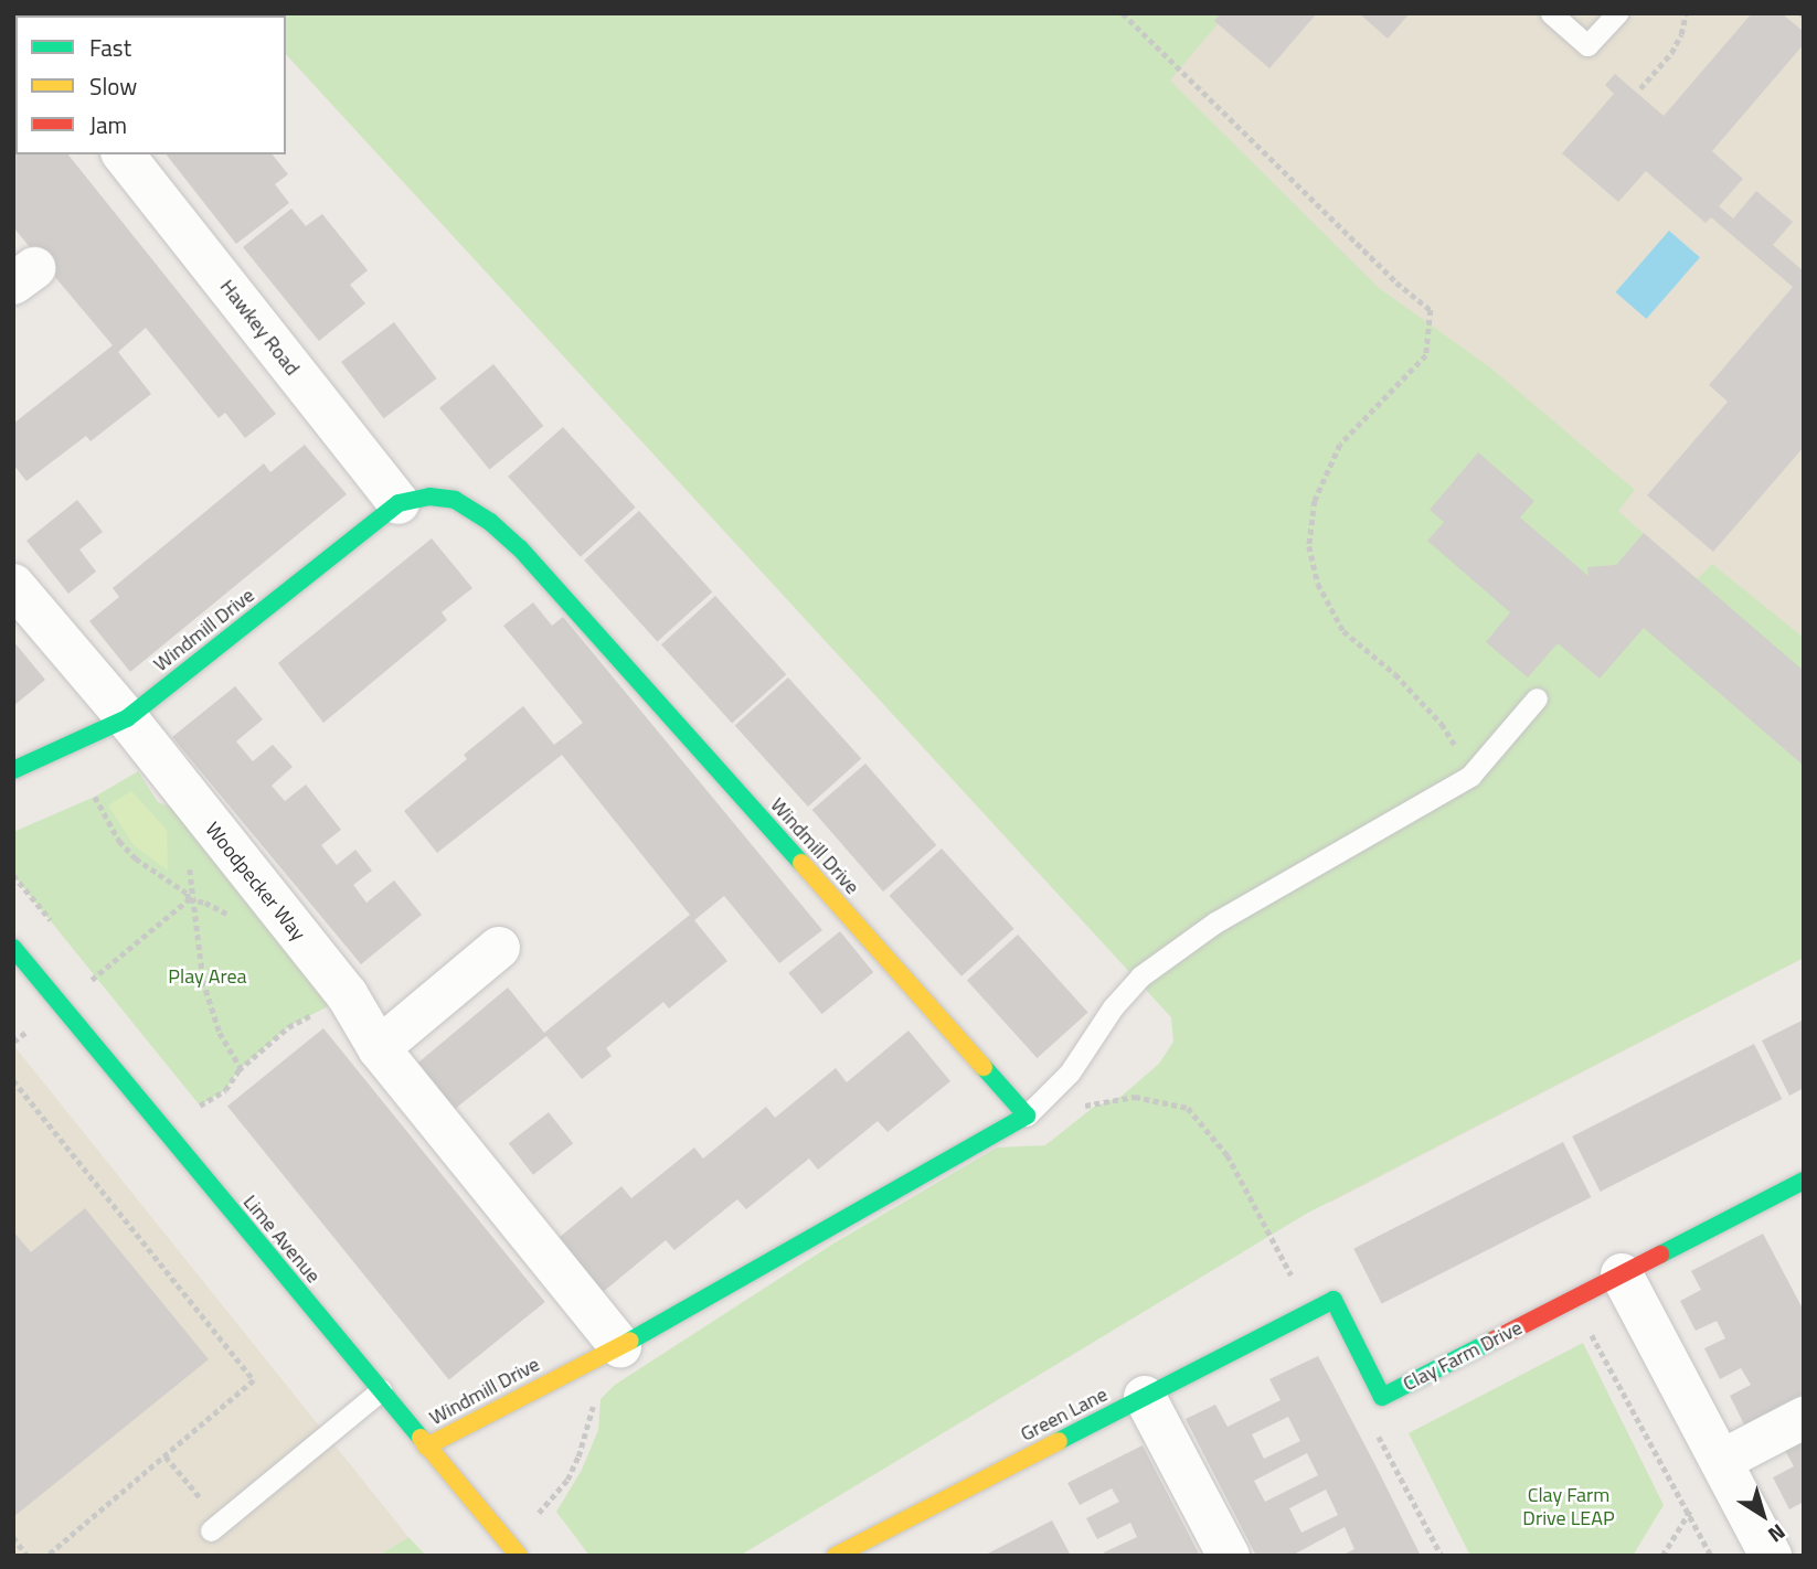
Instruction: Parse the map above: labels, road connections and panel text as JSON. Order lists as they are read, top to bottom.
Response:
{
  "streets": {
    "street": [
      "Hawkey Road",
      "Windmill Drive",
      "Woodpecker Way",
      "Lime Avenue",
      "Clay Farm Drive",
      "Green Lane"
    ]
  },
  "crossings": [
    ["Hawkey Road", "Windmill Drive"],
    ["Windmill Drive", "Woodpecker Way"],
    ["Windmill Drive", "Lime Avenue"],
    ["Clay Farm Drive", "Green Lane"]
  ],
  "parks": ["Play Area", "Clay Farm Drive LEAP"],
  "legend": ["Fast", "Slow", "Jam"],
  "north": "bottom right"
}
